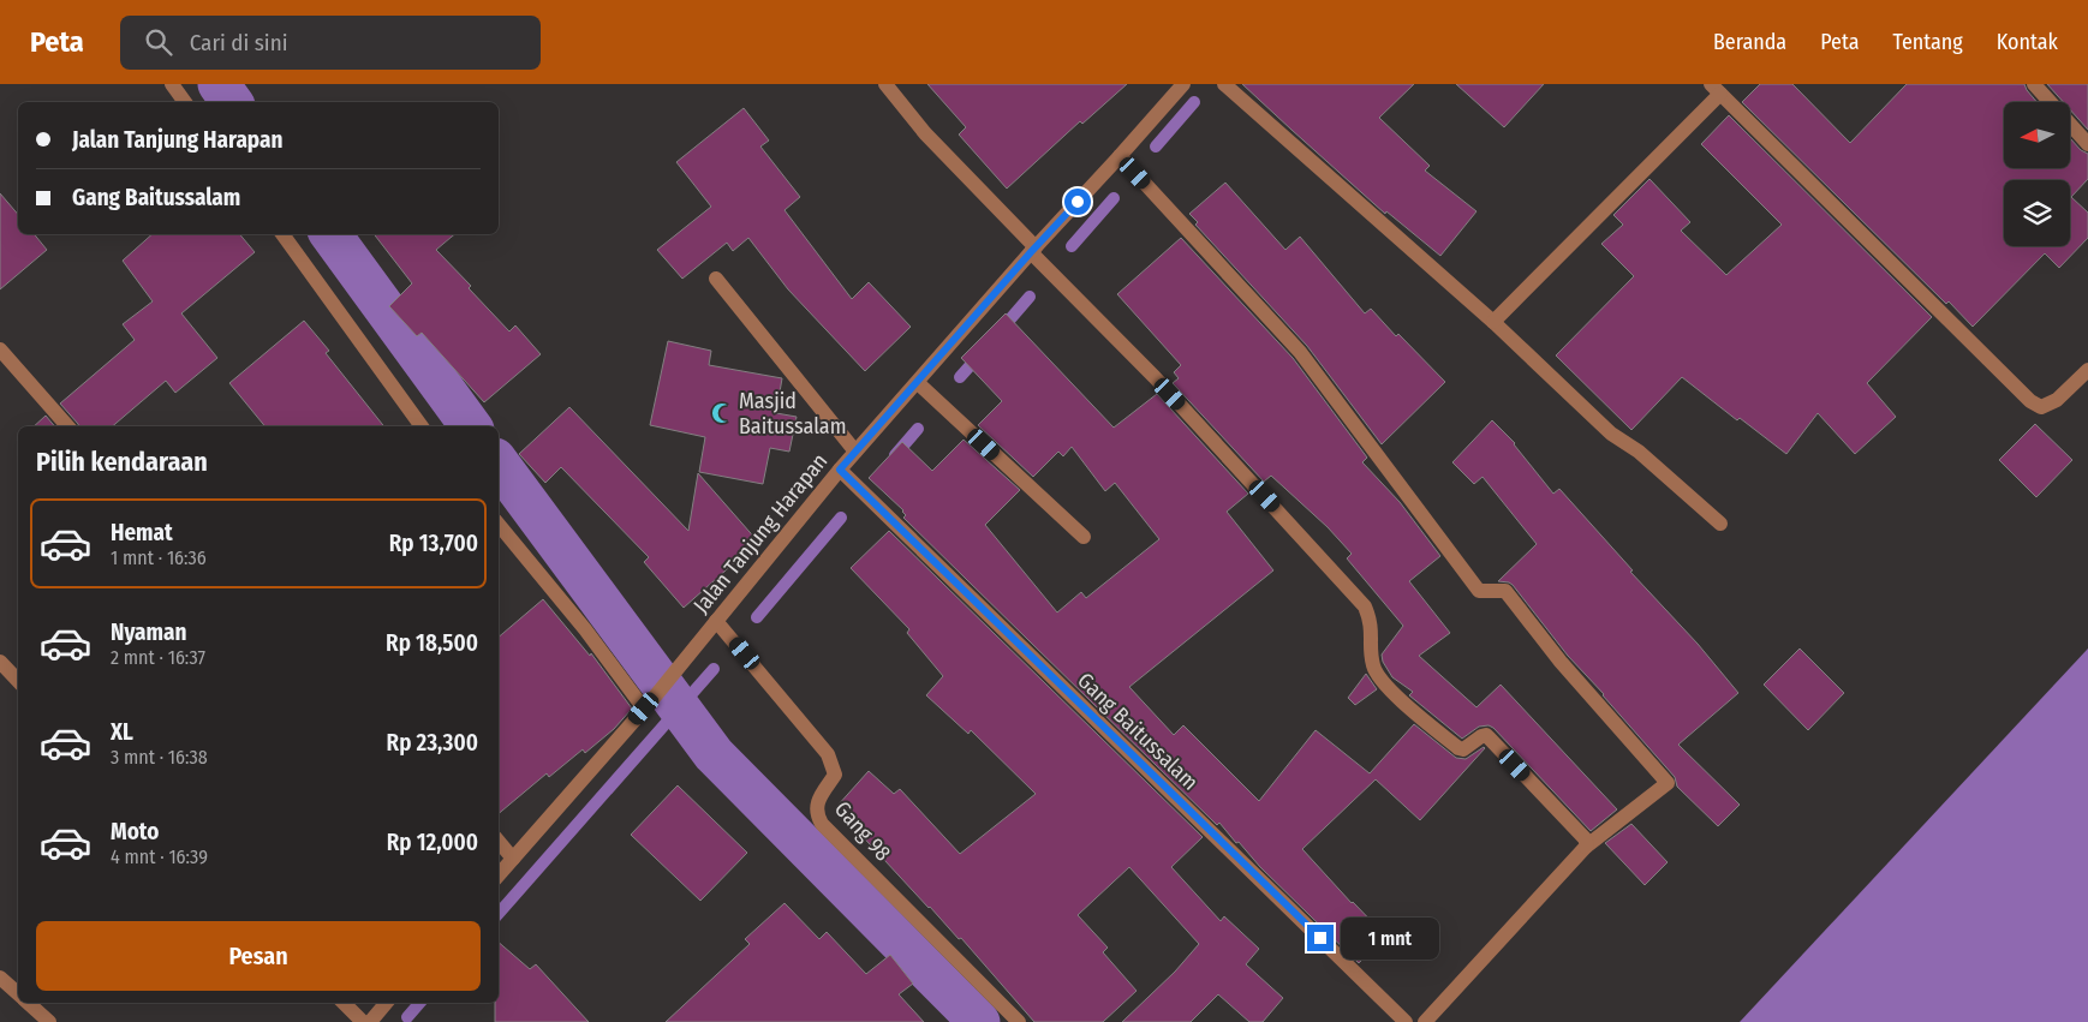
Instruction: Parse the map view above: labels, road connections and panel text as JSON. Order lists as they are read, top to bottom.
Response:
{
  "streets": {
    "street": ["Jalan Tanjung Harapan", "Gang Baitussalam", "Gang 98"]
  },
  "crossings": [
    ["Jalan Tanjung Harapan", "Gang Baitussalam"],
    ["Jalan Tanjung Harapan", "Gang 98"]
  ],
  "places": {
    "mosque": ["Masjid Baitussalam"]
  },
  "north": "left",
  "page": {
    "header": "Peta",
    "search": "Cari di sini",
    "nav": [
      "Beranda",
      "Peta",
      "Tentang",
      "Kontak"
    ],
    "banner": ["Jalan Tanjung Harapan", "Gang Baitussalam"],
    "heading": "Pilih kendaraan",
    "list": [
      {
        "name": "Hemat",
        "note": "1 mnt · 16:36",
        "value": "Rp 13,700"
      },
      {
        "name": "Nyaman",
        "note": "2 mnt · 16:37",
        "value": "Rp 18,500"
      },
      {
        "name": "XL",
        "note": "3 mnt · 16:38",
        "value": "Rp 23,300"
      },
      {
        "name": "Moto",
        "note": "4 mnt · 16:39",
        "value": "Rp 12,000"
      }
    ],
    "buttons": "Pesan",
    "bubble": "1 mnt"
  }
}
